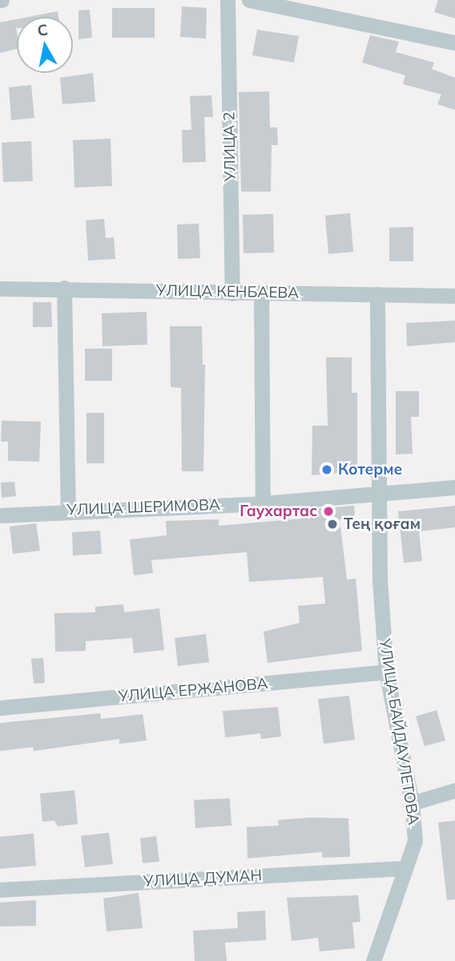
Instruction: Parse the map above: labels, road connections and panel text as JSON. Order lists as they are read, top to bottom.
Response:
{
  "streets": {
    "street": [
      "УЛИЦА 2",
      "УЛИЦА КЕНБАЕВА",
      "УЛИЦА ШЕРИМОВА",
      "УЛИЦА ЕРЖАНОВА",
      "УЛИЦА БАЙДАУЛЕТОВА",
      "УЛИЦА ДУМАН"
    ]
  },
  "crossings": [
    ["УЛИЦА 2", "УЛИЦА КЕНБАЕВА"],
    ["УЛИЦА КЕНБАЕВА", "УЛИЦА БАЙДАУЛЕТОВА"],
    ["УЛИЦА ШЕРИМОВА", "УЛИЦА БАЙДАУЛЕТОВА"],
    ["УЛИЦА ЕРЖАНОВА", "УЛИЦА БАЙДАУЛЕТОВА"],
    ["УЛИЦА БАЙДАУЛЕТОВА", "УЛИЦА ДУМАН"]
  ],
  "places": ["Котерме", "Гаухартас", "Тең қоғам"],
  "north": "top"
}
